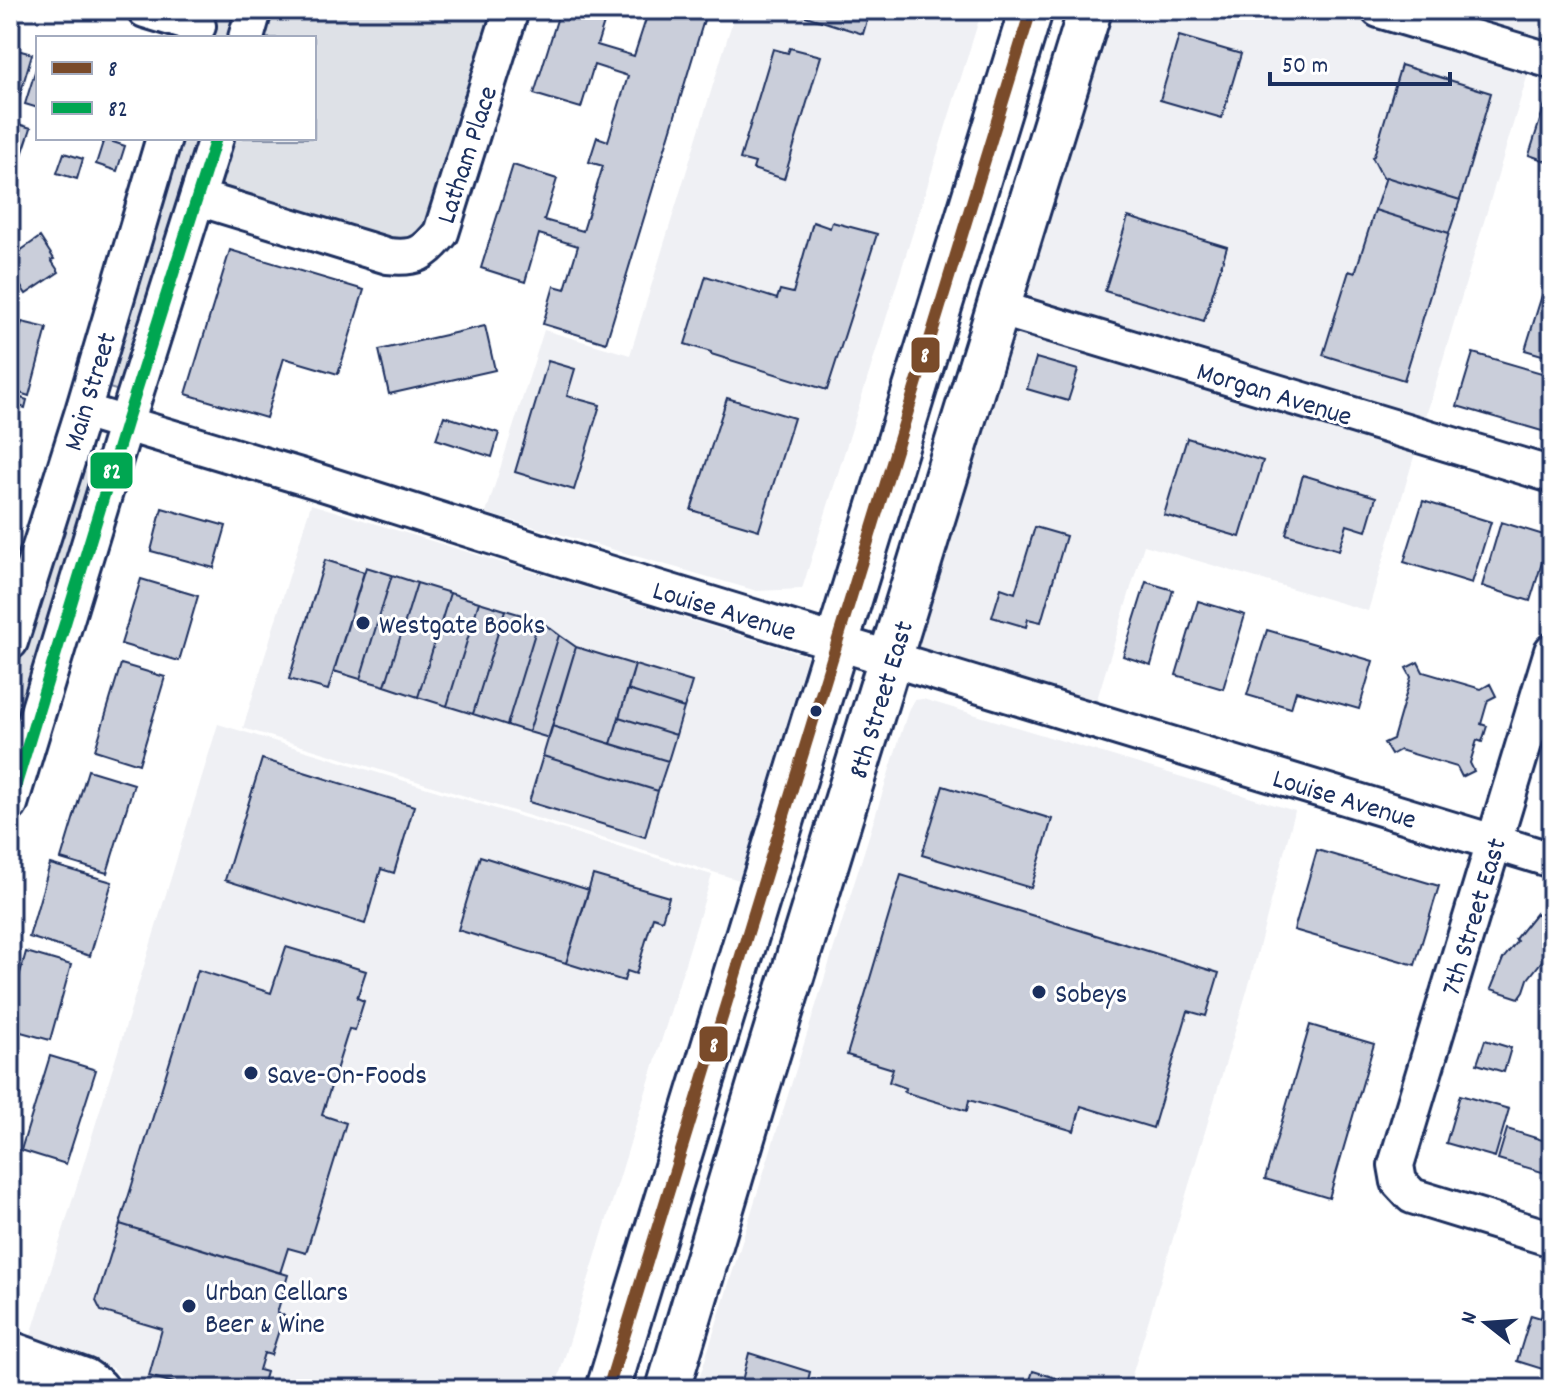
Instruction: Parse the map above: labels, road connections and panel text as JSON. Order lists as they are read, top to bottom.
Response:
{
  "streets": {
    "main road": ["8th Street East"],
    "street": [
      "Latham Place",
      "Main Street",
      "Morgan Avenue",
      "Louise Avenue",
      "7th Street East"
    ]
  },
  "crossings": [
    ["Latham Place", "Main Street"],
    ["Main Street", "Louise Avenue"],
    ["Morgan Avenue", "8th Street East"],
    ["Louise Avenue", "8th Street East"],
    ["Louise Avenue", "7th Street East"]
  ],
  "places": [
    "Westgate Books",
    "Sobeys",
    "Save-On-Foods",
    "Urban Cellars Beer & Wine"
  ],
  "lines": ["transit line 8", "transit line 82"],
  "legend": ["8", "82"],
  "scale_bar": "50 m",
  "north": "left"
}
